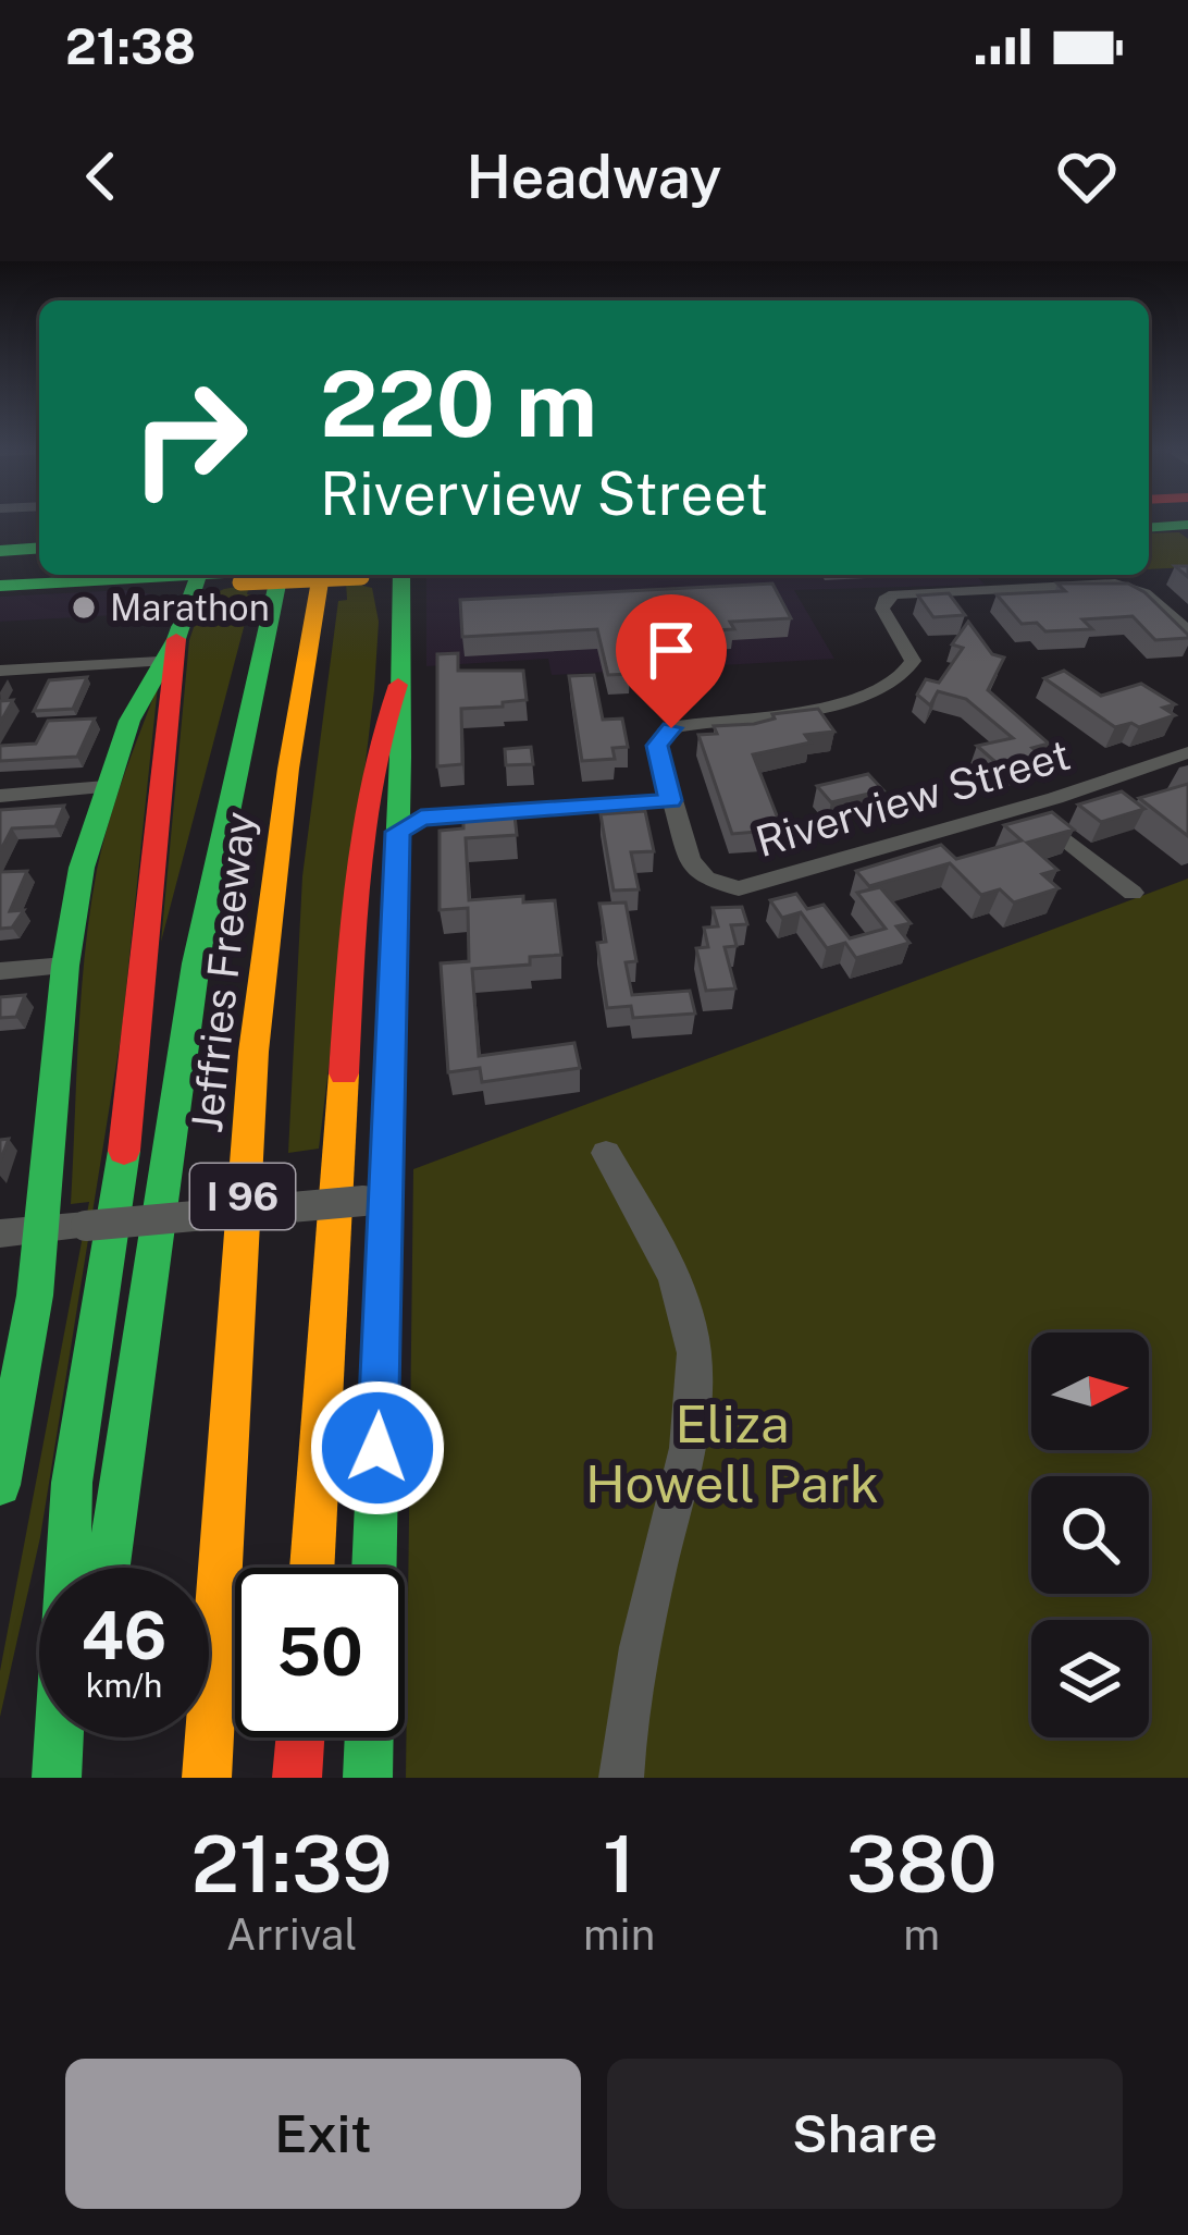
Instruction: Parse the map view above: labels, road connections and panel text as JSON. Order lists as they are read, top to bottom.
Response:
{
  "streets": {
    "main road": ["Jeffries Freeway", "I 96"],
    "street": ["Riverview Street"]
  },
  "parks": ["Eliza Howell Park"],
  "places": ["Marathon"],
  "north": "right",
  "page": {
    "status": "21:38",
    "header": "Headway",
    "turn": ["220 m", "Riverview Street"],
    "speed": "46 km/h",
    "limit": "50",
    "eta": [
      "21:39",
      "Arrival",
      "1",
      "min",
      "380",
      "m"
    ],
    "buttons": ["Exit", "Share"]
  }
}
